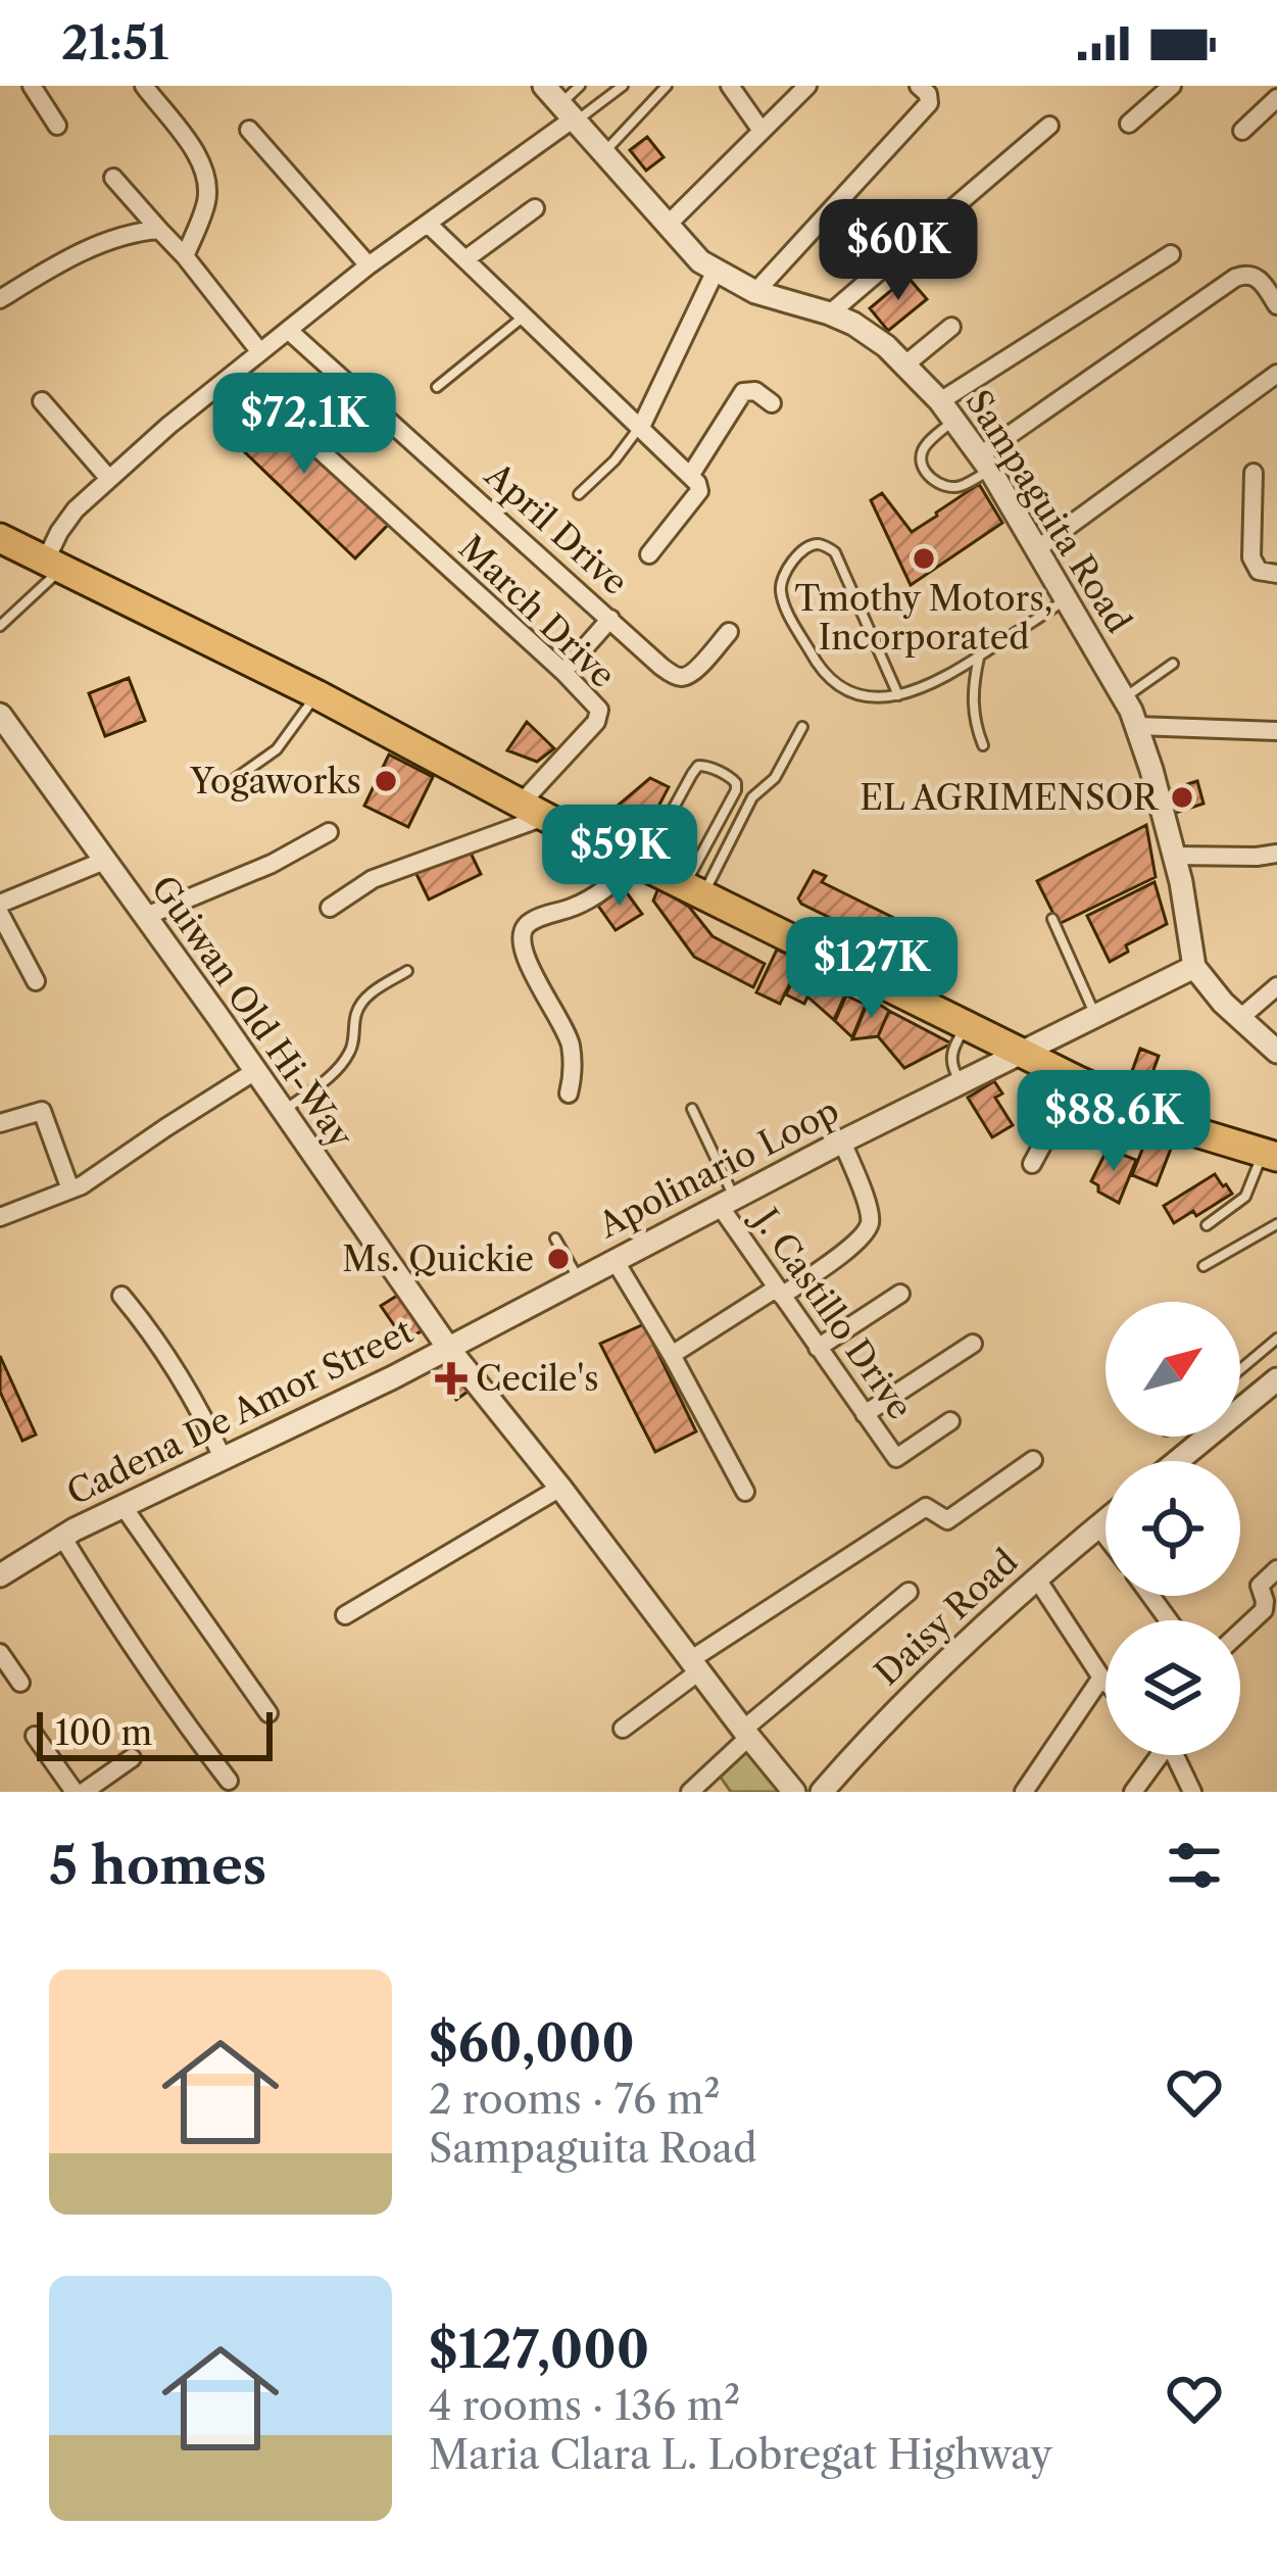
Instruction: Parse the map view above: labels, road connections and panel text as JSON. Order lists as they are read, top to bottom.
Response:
{
  "streets": {
    "street": [
      "Sampaguita Road",
      "April Drive",
      "March Drive",
      "Guiwan Old Hi-Way",
      "Apolinario Loop",
      "J. Castillo Drive",
      "Cadena De Amor Street",
      "Daisy Road"
    ]
  },
  "crossings": [
    ["Guiwan Old Hi-Way", "Apolinario Loop"],
    ["Guiwan Old Hi-Way", "Cadena De Amor Street"],
    ["Apolinario Loop", "J. Castillo Drive"],
    ["Apolinario Loop", "Cadena De Amor Street"]
  ],
  "places": {
    "other": [
      "Tmothy Motors, Incorporated",
      "Yogaworks",
      "EL AGRIMENSOR",
      "Ms. Quickie"
    ],
    "health": ["Cecile's"]
  },
  "scale_bar": "100 m",
  "north": "top right",
  "page": {
    "status": "21:51",
    "price": [
      "$60K",
      "$72.1K",
      "$59K",
      "$127K",
      "$88.6K"
    ],
    "scale": "100 m",
    "heading": "5 homes",
    "list": [
      {
        "name": "$60,000",
        "note": "2 rooms · 76 m² · Sampaguita Road"
      },
      {
        "name": "$127,000",
        "note": "4 rooms · 136 m² · Maria Clara L. Lobregat Highway"
      }
    ]
  }
}
